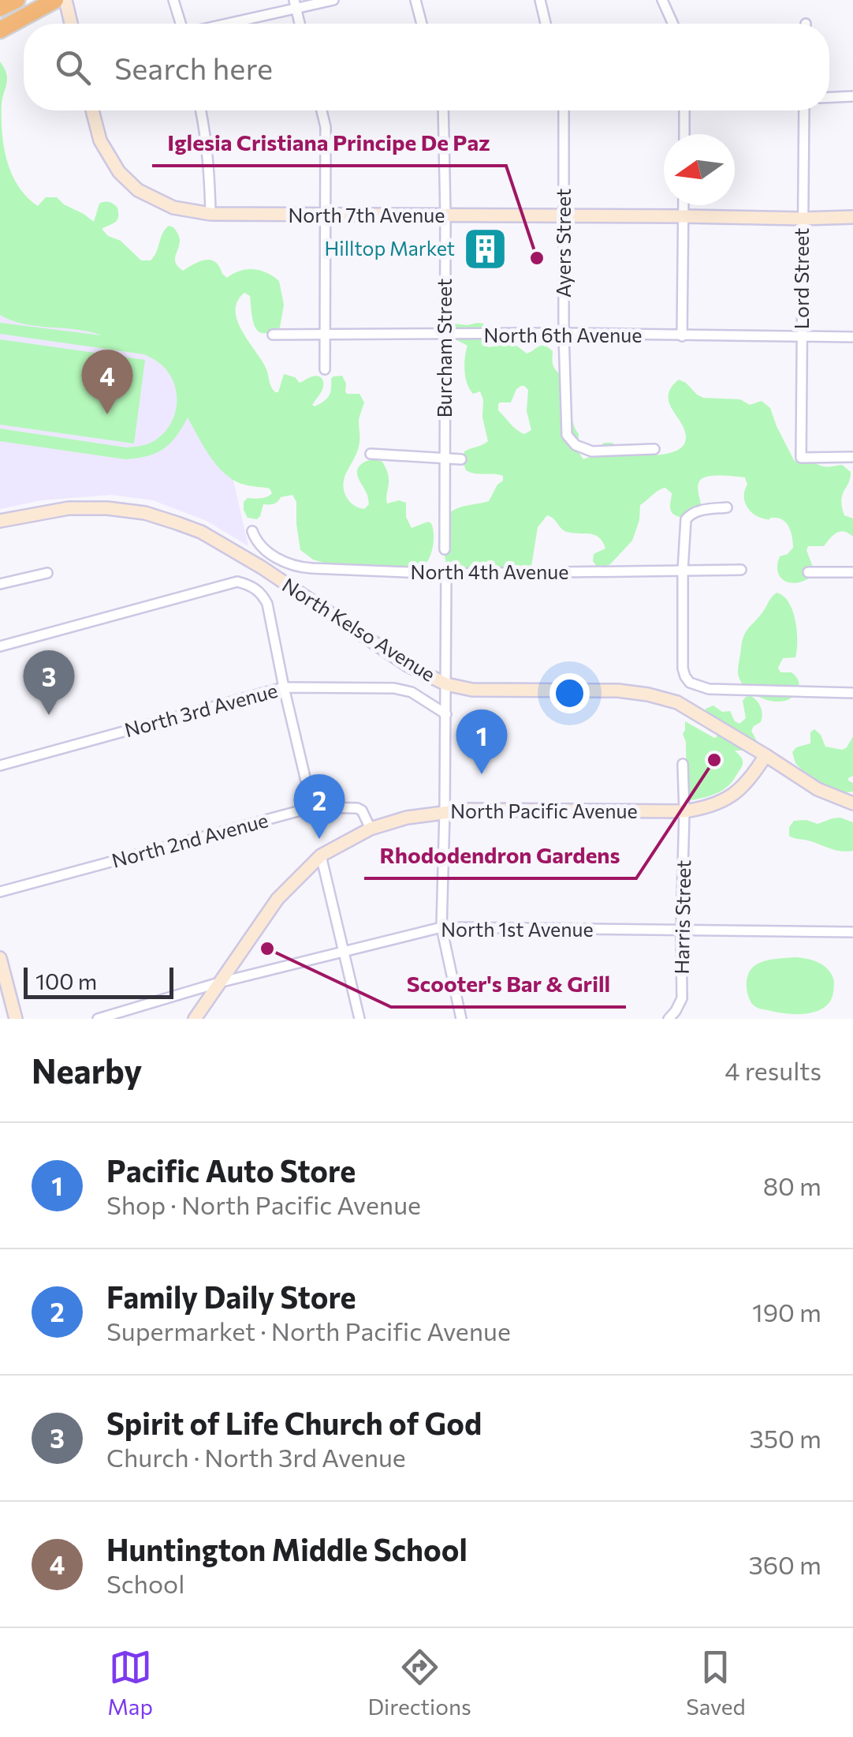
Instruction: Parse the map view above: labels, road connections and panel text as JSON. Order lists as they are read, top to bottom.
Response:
{
  "streets": {
    "street": [
      "North 7th Avenue",
      "Ayers Street",
      "Lord Street",
      "North 6th Avenue",
      "Burcham Street",
      "North 4th Avenue",
      "North Kelso Avenue",
      "North 3rd Avenue",
      "North Pacific Avenue",
      "North 2nd Avenue",
      "Harris Street",
      "North 1st Avenue"
    ]
  },
  "crossings": [
    ["North 7th Avenue", "Ayers Street"],
    ["North 7th Avenue", "Lord Street"],
    ["North 7th Avenue", "Burcham Street"],
    ["Ayers Street", "North 6th Avenue"],
    ["Lord Street", "North 6th Avenue"],
    ["North 6th Avenue", "Burcham Street"],
    ["North Kelso Avenue", "North Pacific Avenue"],
    ["North Pacific Avenue", "North 2nd Avenue"],
    ["North Pacific Avenue", "Harris Street"],
    ["North Pacific Avenue", "North 1st Avenue"],
    ["Harris Street", "North 1st Avenue"]
  ],
  "places": {
    "building": ["Hilltop Market"],
    "other": ["Iglesia Cristiana Principe De Paz", "Rhododendron Gardens", "Scooter's Bar & Grill"]
  },
  "scale_bar": "100 m",
  "north": "left",
  "page": {
    "search": "Search here",
    "pins": [
      "4",
      "3",
      "1",
      "2"
    ],
    "scale": "100 m",
    "heading": ["Nearby", "4 results"],
    "list": [
      {
        "mark": "1",
        "name": "Pacific Auto Store",
        "note": "Shop · North Pacific Avenue",
        "value": "80 m"
      },
      {
        "mark": "2",
        "name": "Family Daily Store",
        "note": "Supermarket · North Pacific Avenue",
        "value": "190 m"
      },
      {
        "mark": "3",
        "name": "Spirit of Life Church of God",
        "note": "Church · North 3rd Avenue",
        "value": "350 m"
      },
      {
        "mark": "4",
        "name": "Huntington Middle School",
        "note": "School",
        "value": "360 m"
      }
    ],
    "nav": ["Map", "Directions", "Saved"]
  }
}
